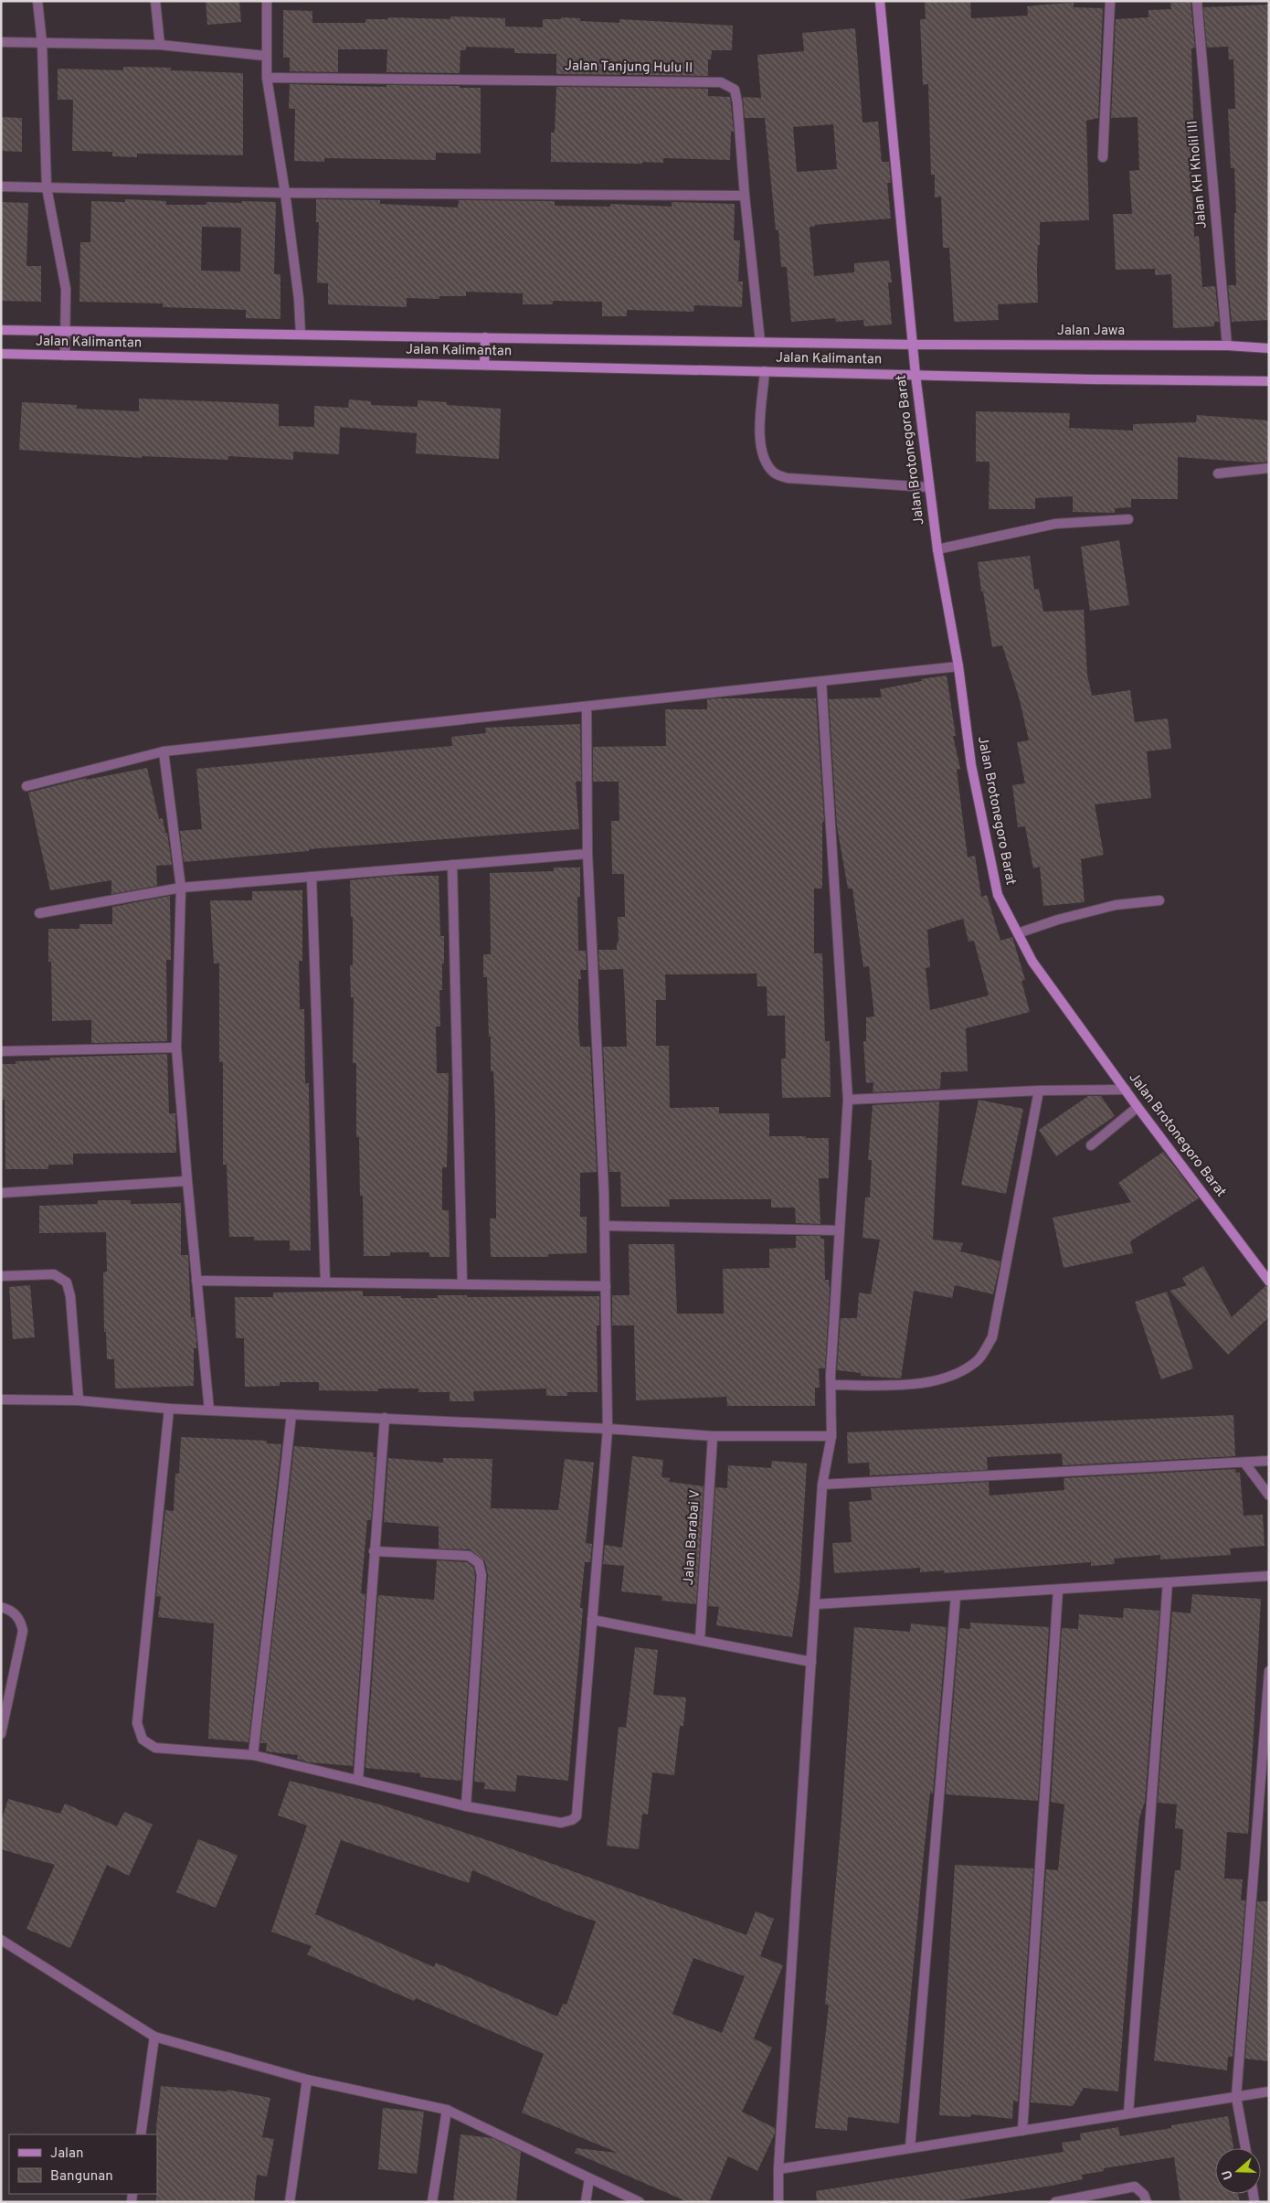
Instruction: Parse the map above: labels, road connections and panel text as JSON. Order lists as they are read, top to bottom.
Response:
{
  "streets": {
    "main road": ["Jalan Jawa", "Jalan Kalimantan", "Jalan Brotonegoro Barat"],
    "street": ["Jalan Tanjung Hulu II", "Jalan KH Kholil III", "Jalan Barabai V"]
  },
  "crossings": [
    ["Jalan Tanjung Hulu II", "Jalan Kalimantan"],
    ["Jalan KH Kholil III", "Jalan Jawa"],
    ["Jalan Jawa", "Jalan Kalimantan"],
    ["Jalan Jawa", "Jalan Brotonegoro Barat"],
    ["Jalan Kalimantan", "Jalan Brotonegoro Barat"]
  ],
  "legend": ["Jalan", "Bangunan"],
  "north": "left"
}
